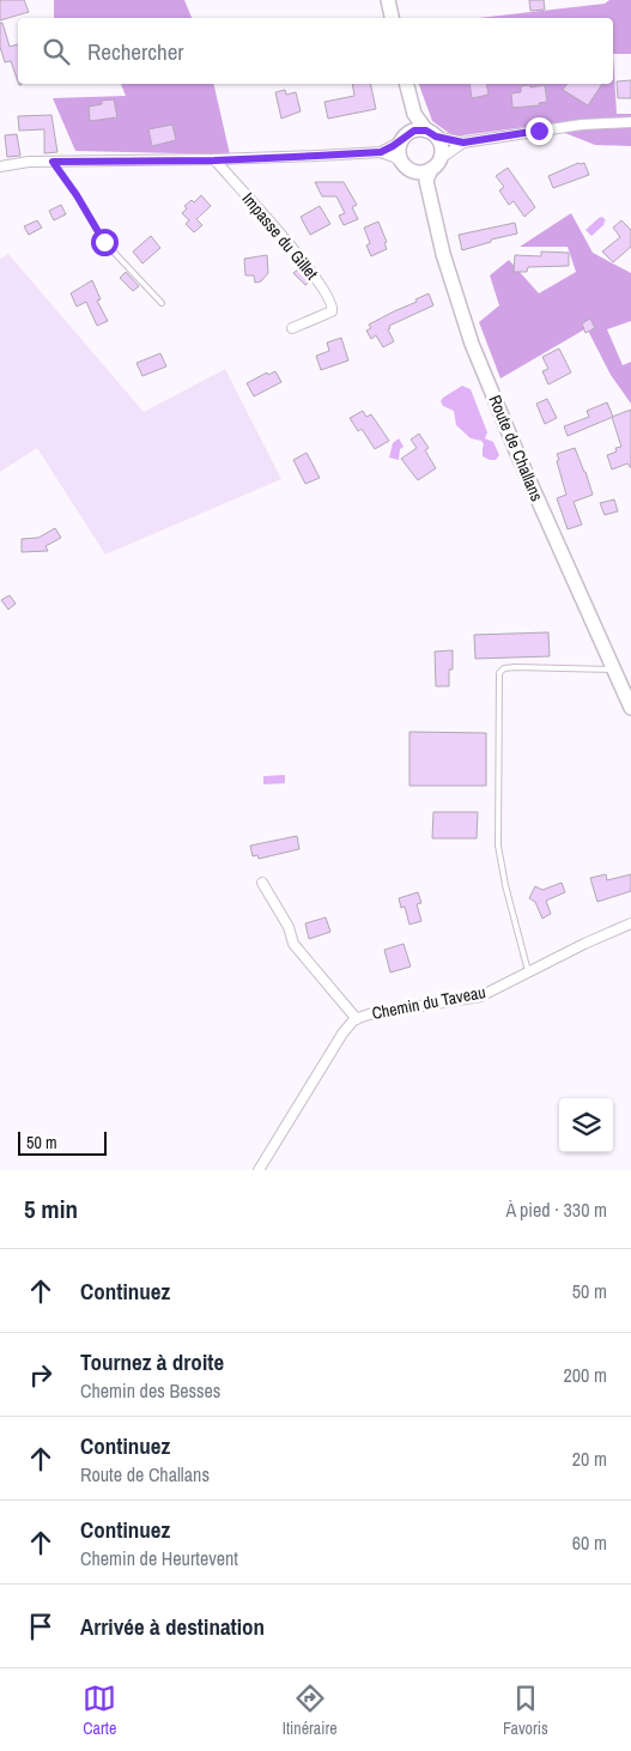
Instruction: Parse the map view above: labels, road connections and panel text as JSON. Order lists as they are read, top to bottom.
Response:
{
  "streets": {
    "main road": ["Route de Challans"],
    "street": ["Impasse du Gillet", "Chemin du Taveau"]
  },
  "scale_bar": "50 m",
  "page": {
    "search": "Rechercher",
    "scale": "50 m",
    "heading": ["5 min", "À pied · 330 m"],
    "list": [
      ["Continuez", "50 m"],
      ["Tournez à droite", "Chemin des Besses", "200 m"],
      ["Continuez", "Route de Challans", "20 m"],
      ["Continuez", "Chemin de Heurtevent", "60 m"],
      "Arrivée à destination"
    ],
    "nav": ["Carte", "Itinéraire", "Favoris"]
  }
}
